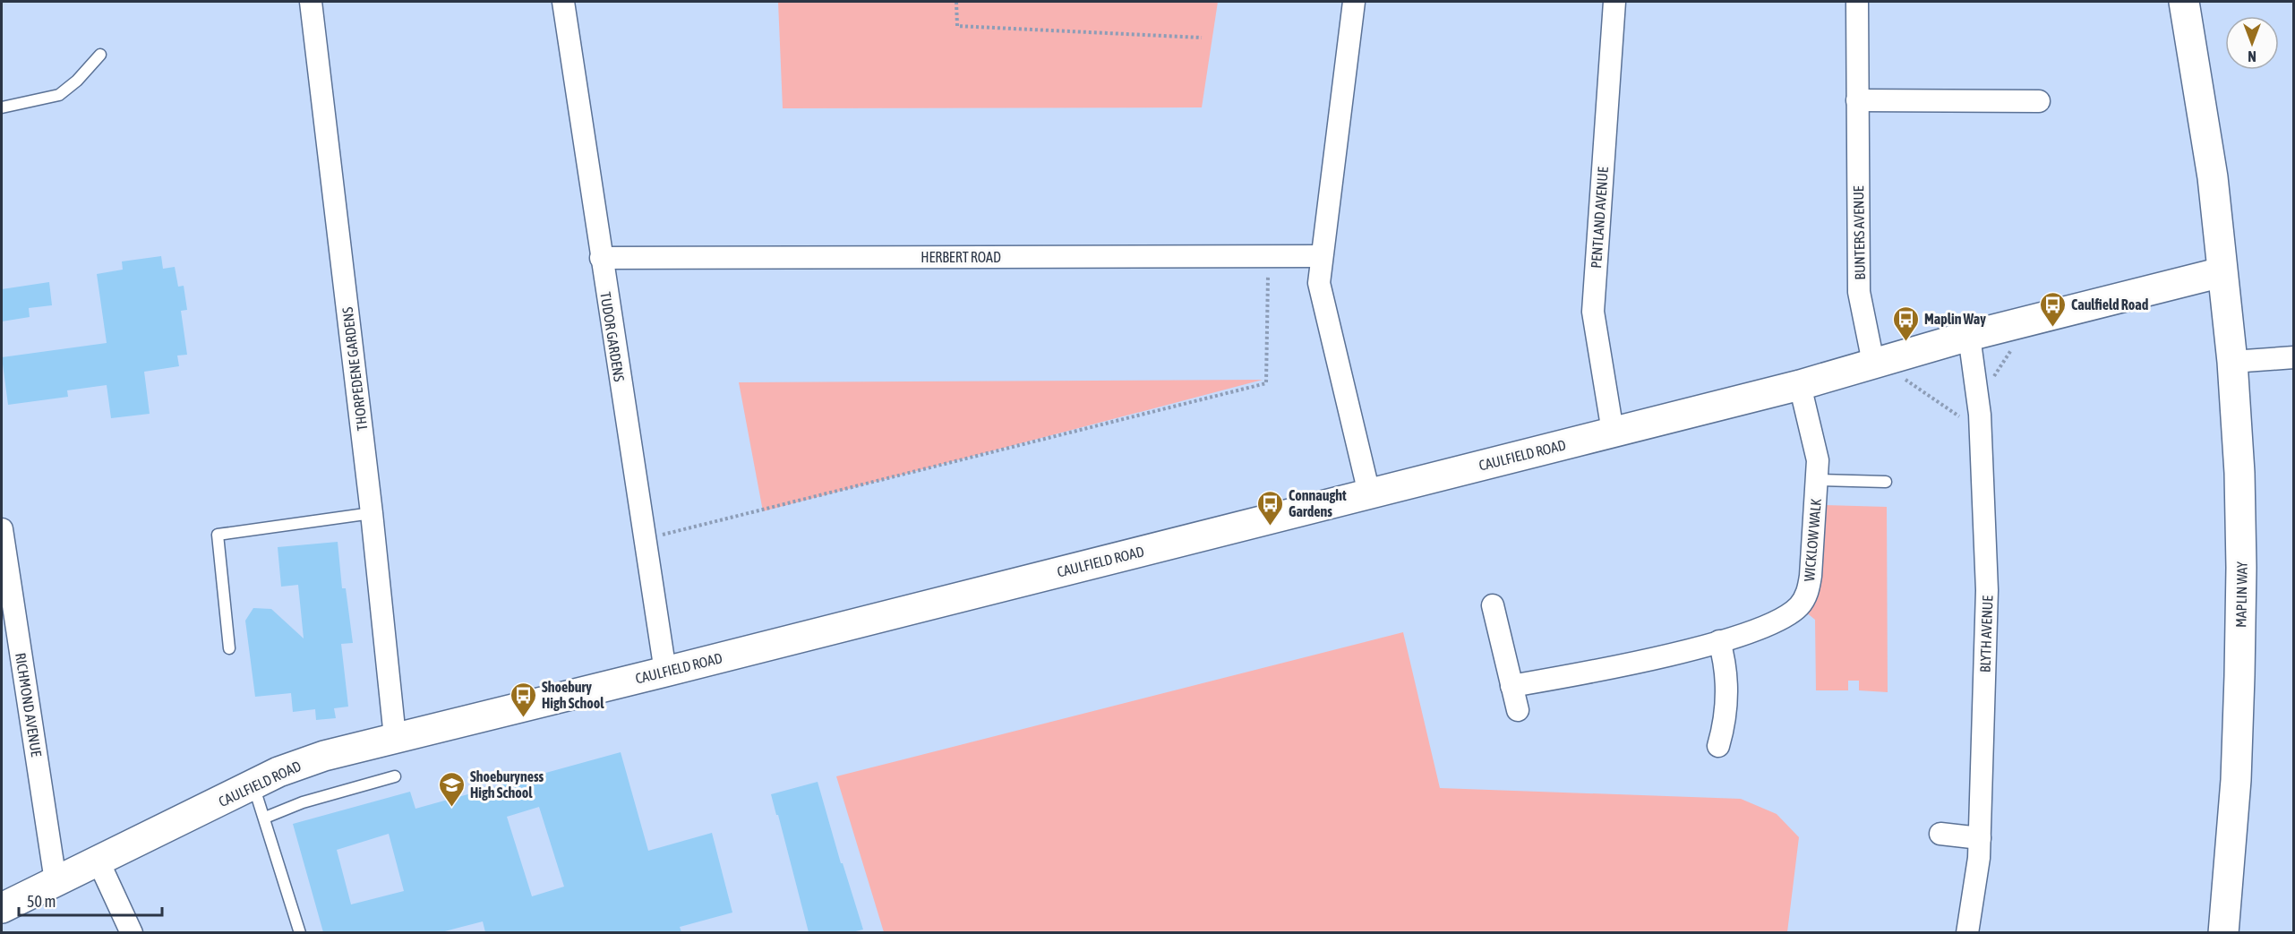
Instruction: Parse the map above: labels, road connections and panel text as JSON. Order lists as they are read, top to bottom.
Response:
{
  "streets": {
    "street": [
      "PENTLAND AVENUE",
      "BUNTERS AVENUE",
      "HERBERT ROAD",
      "TUDOR GARDENS",
      "THORPEDENE GARDENS",
      "CAULFIELD ROAD",
      "WICKLOW WALK",
      "MAPLIN WAY",
      "BLYTH AVENUE",
      "RICHMOND AVENUE"
    ]
  },
  "crossings": [
    ["PENTLAND AVENUE", "CAULFIELD ROAD"],
    ["BUNTERS AVENUE", "CAULFIELD ROAD"],
    ["HERBERT ROAD", "TUDOR GARDENS"],
    ["TUDOR GARDENS", "CAULFIELD ROAD"],
    ["THORPEDENE GARDENS", "CAULFIELD ROAD"],
    ["CAULFIELD ROAD", "WICKLOW WALK"],
    ["CAULFIELD ROAD", "MAPLIN WAY"],
    ["CAULFIELD ROAD", "BLYTH AVENUE"],
    ["CAULFIELD ROAD", "RICHMOND AVENUE"]
  ],
  "places": {
    "bus stop": [
      "Caulfield Road",
      "Maplin Way",
      "Connaught Gardens",
      "Shoebury High School"
    ],
    "school or university": ["Shoeburyness High School"]
  },
  "scale_bar": "50 m",
  "north": "bottom"
}
